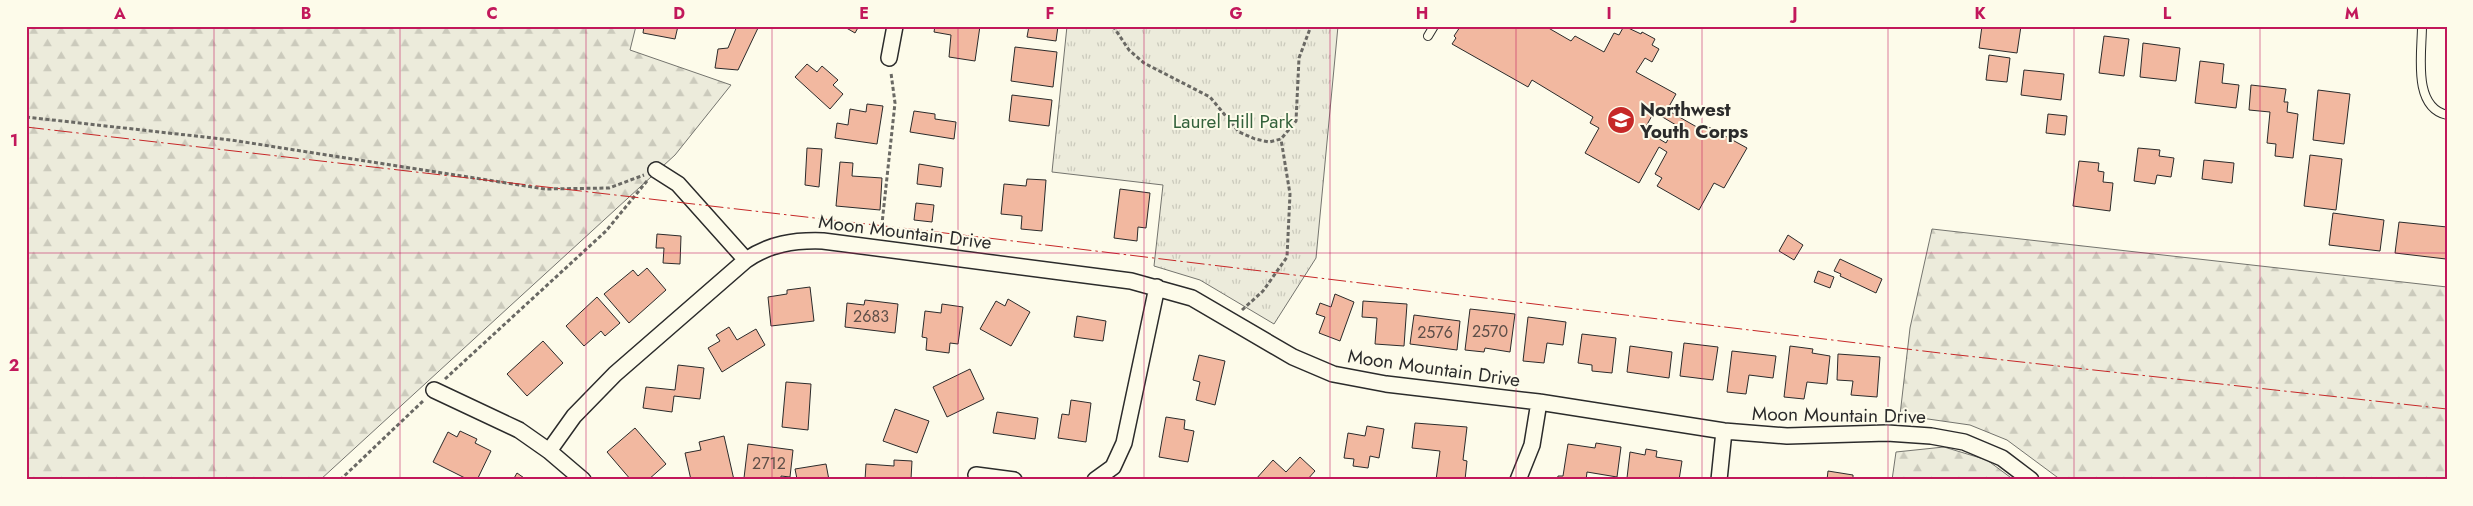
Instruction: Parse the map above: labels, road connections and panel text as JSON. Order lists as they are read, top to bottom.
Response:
{
  "streets": {
    "street": ["Moon Mountain Drive"]
  },
  "parks": ["Laurel Hill Park"],
  "places": {
    "school or university": ["Northwest Youth Corps"]
  },
  "house_numbers": [
    "2683",
    "2570",
    "2576",
    "2712"
  ],
  "grid": {
    "columns": [
      "A",
      "B",
      "C",
      "D",
      "E",
      "F",
      "G",
      "H",
      "I",
      "J",
      "K",
      "L",
      "M"
    ],
    "rows": ["1", "2"]
  }
}
